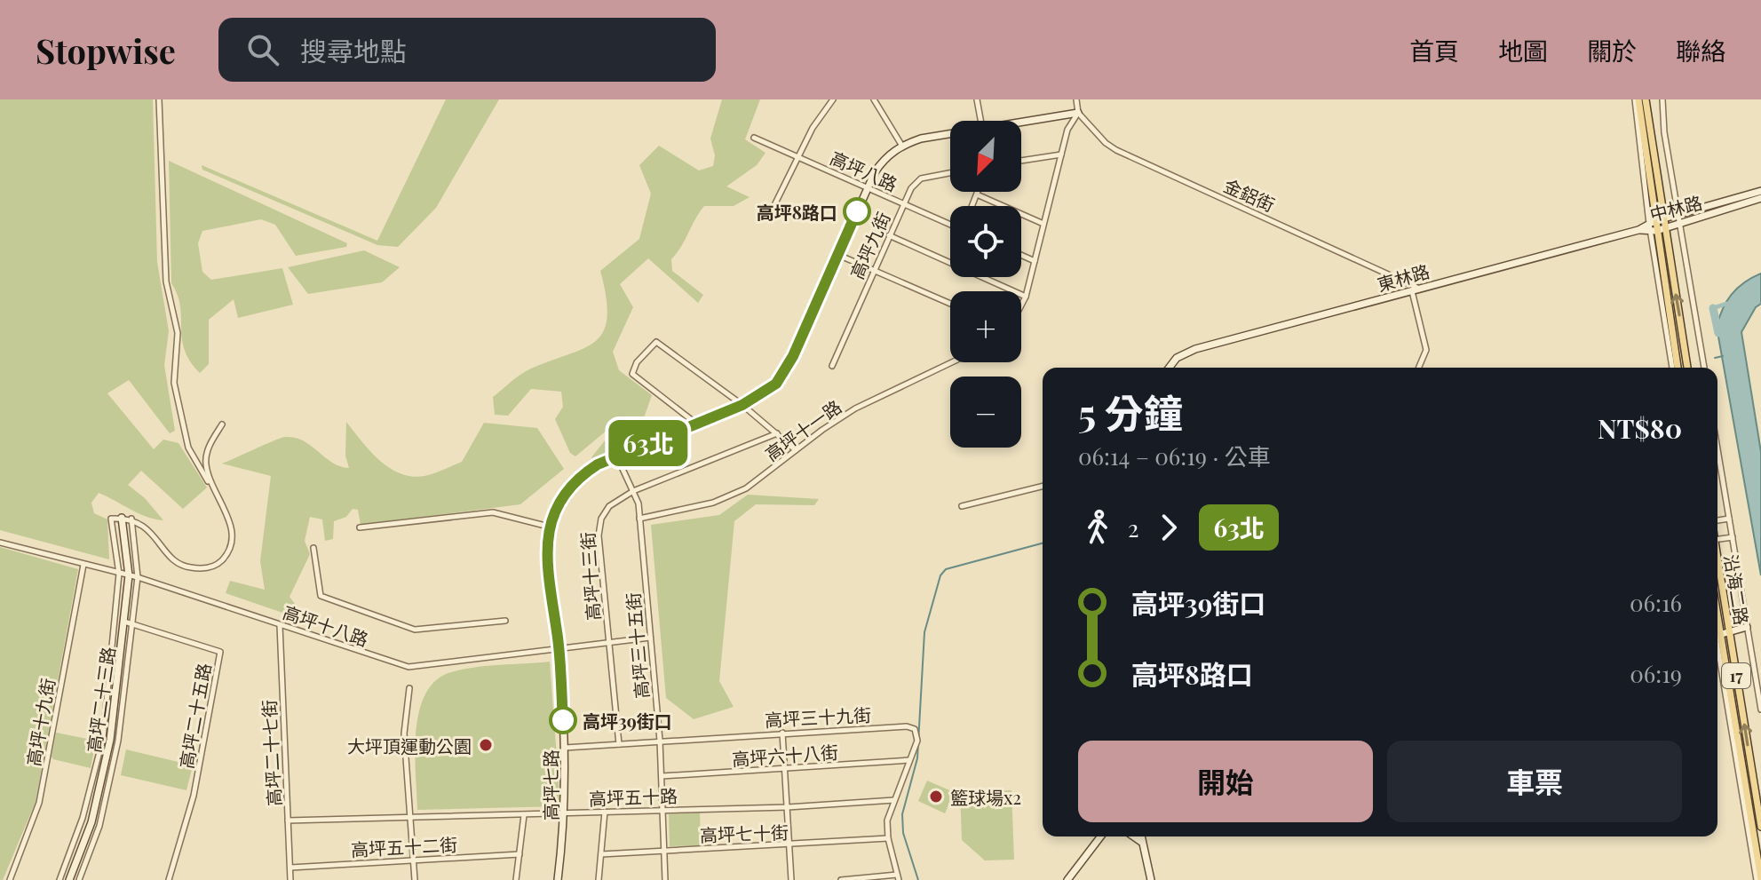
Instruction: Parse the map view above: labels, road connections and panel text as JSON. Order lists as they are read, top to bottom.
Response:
{
  "streets": {
    "main road": ["沿海二路", "17"],
    "street": [
      "高坪八路",
      "金鋁街",
      "中林路",
      "高坪九街",
      "東林路",
      "高坪十一路",
      "高坪十三街",
      "高坪十八路",
      "高坪三十五街",
      "高坪二十三路",
      "高坪二十五路",
      "高坪三十九街",
      "高坪十九街",
      "高坪二十七街",
      "高坪六十八街",
      "高坪七路",
      "高坪五十路",
      "高坪七十街",
      "高坪五十二街"
    ]
  },
  "crossings": [
    ["高坪八路", "高坪九街"],
    ["高坪八路", "高坪七路"],
    ["金鋁街", "東林路"],
    ["中林路", "東林路"],
    ["高坪十一路", "高坪三十五街"],
    ["高坪十三街", "高坪十八路"],
    ["高坪十三街", "高坪三十五街"],
    ["高坪十三街", "高坪三十九街"],
    ["高坪十八路", "高坪三十五街"],
    ["高坪十八路", "高坪二十三路"],
    ["高坪十八路", "高坪十九街"],
    ["高坪十八路", "高坪二十七街"],
    ["高坪十八路", "高坪七路"],
    ["高坪三十五街", "高坪三十九街"],
    ["高坪三十五街", "高坪六十八街"],
    ["高坪三十五街", "高坪七路"],
    ["高坪三十五街", "高坪五十路"],
    ["高坪三十五街", "高坪七十街"],
    ["高坪二十三路", "高坪二十五路"],
    ["高坪三十九街", "高坪六十八街"],
    ["高坪三十九街", "高坪七路"],
    ["高坪三十九街", "高坪五十路"],
    ["高坪三十九街", "高坪七十街"],
    ["高坪二十七街", "高坪五十路"],
    ["高坪二十七街", "高坪五十二街"],
    ["高坪七路", "高坪五十路"]
  ],
  "places": [
    "高坪8路口",
    "高坪39街口",
    "大坪頂運動公園",
    "籃球場x2"
  ],
  "lines": ["bus line 63北"],
  "north": "bottom left",
  "page": {
    "header": "Stopwise",
    "search": "搜尋地點",
    "nav": [
      "首頁",
      "地圖",
      "關於",
      "聯絡"
    ],
    "on_map": "63北",
    "map_buttons": ["+", "−"],
    "heading": ["5 分鐘", "06:14 – 06:19 · 公車", "NT$80"],
    "legs": ["2", "63北"],
    "list": [
      {
        "name": "高坪39街口",
        "value": "06:16"
      },
      {
        "name": "高坪8路口",
        "value": "06:19"
      }
    ],
    "buttons": ["開始", "車票"]
  }
}
